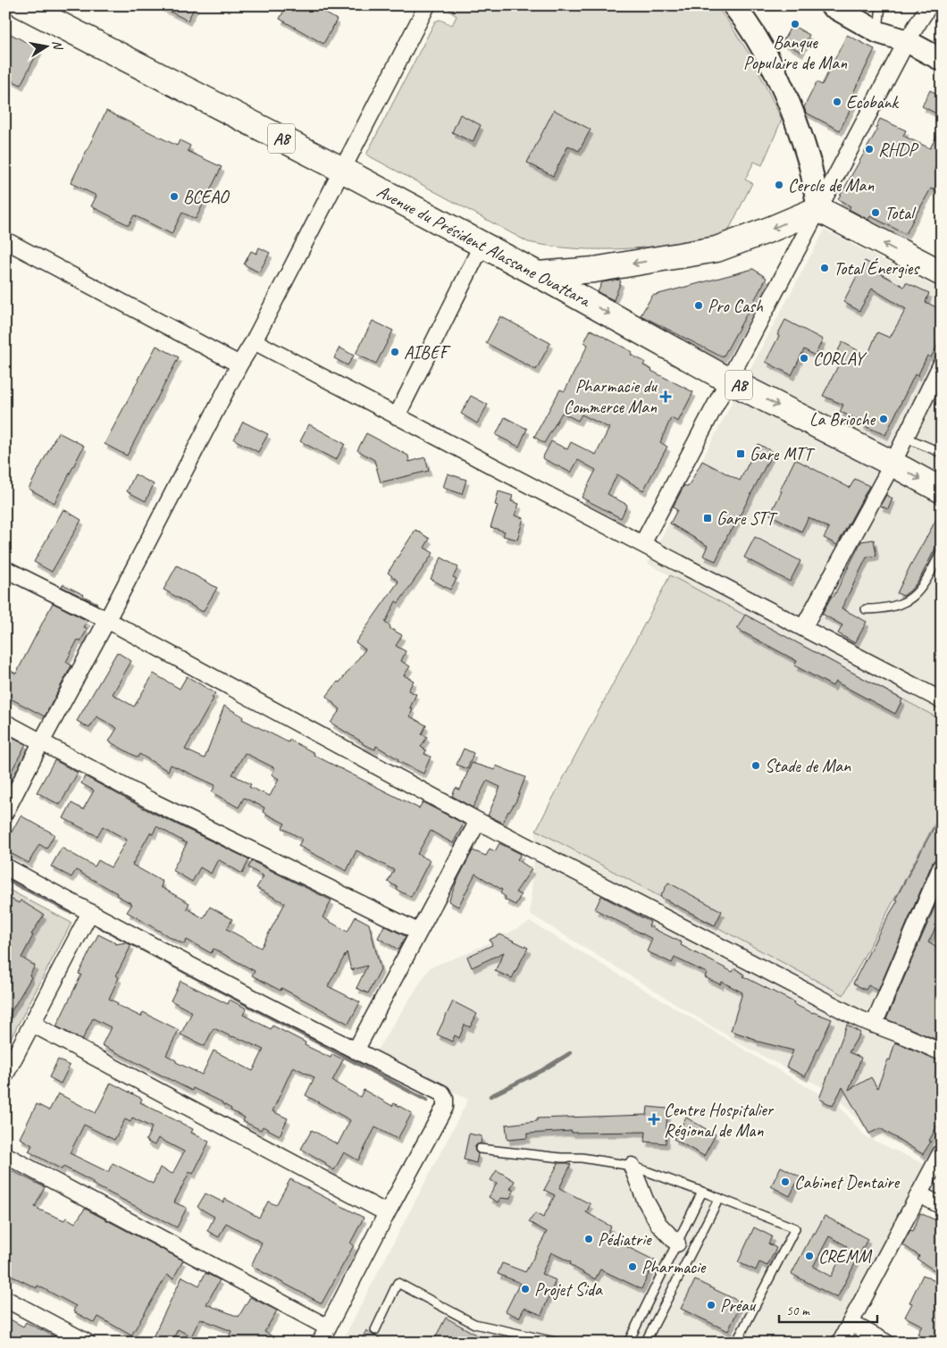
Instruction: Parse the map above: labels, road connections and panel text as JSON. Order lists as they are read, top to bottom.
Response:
{
  "streets": {
    "main road": ["A8", "Avenue du Président Alassane Ouattara"]
  },
  "places": {
    "other": [
      "Banque Populaire de Man",
      "Ecobank",
      "RHDP",
      "Cercle de Man",
      "BCEAO",
      "Total",
      "Total Énergies",
      "Pro Cash",
      "AIBEF",
      "CORLAY",
      "La Brioche",
      "Stade de Man",
      "Cabinet Dentaire",
      "Pédiatrie",
      "CREMM",
      "Pharmacie",
      "Projet Sida",
      "Préau"
    ],
    "health": ["Pharmacie du Commerce Man", "Centre Hospitalier Régional de Man"],
    "transit": ["Gare MTT", "Gare STT"]
  },
  "scale_bar": "50 m",
  "north": "right"
}
